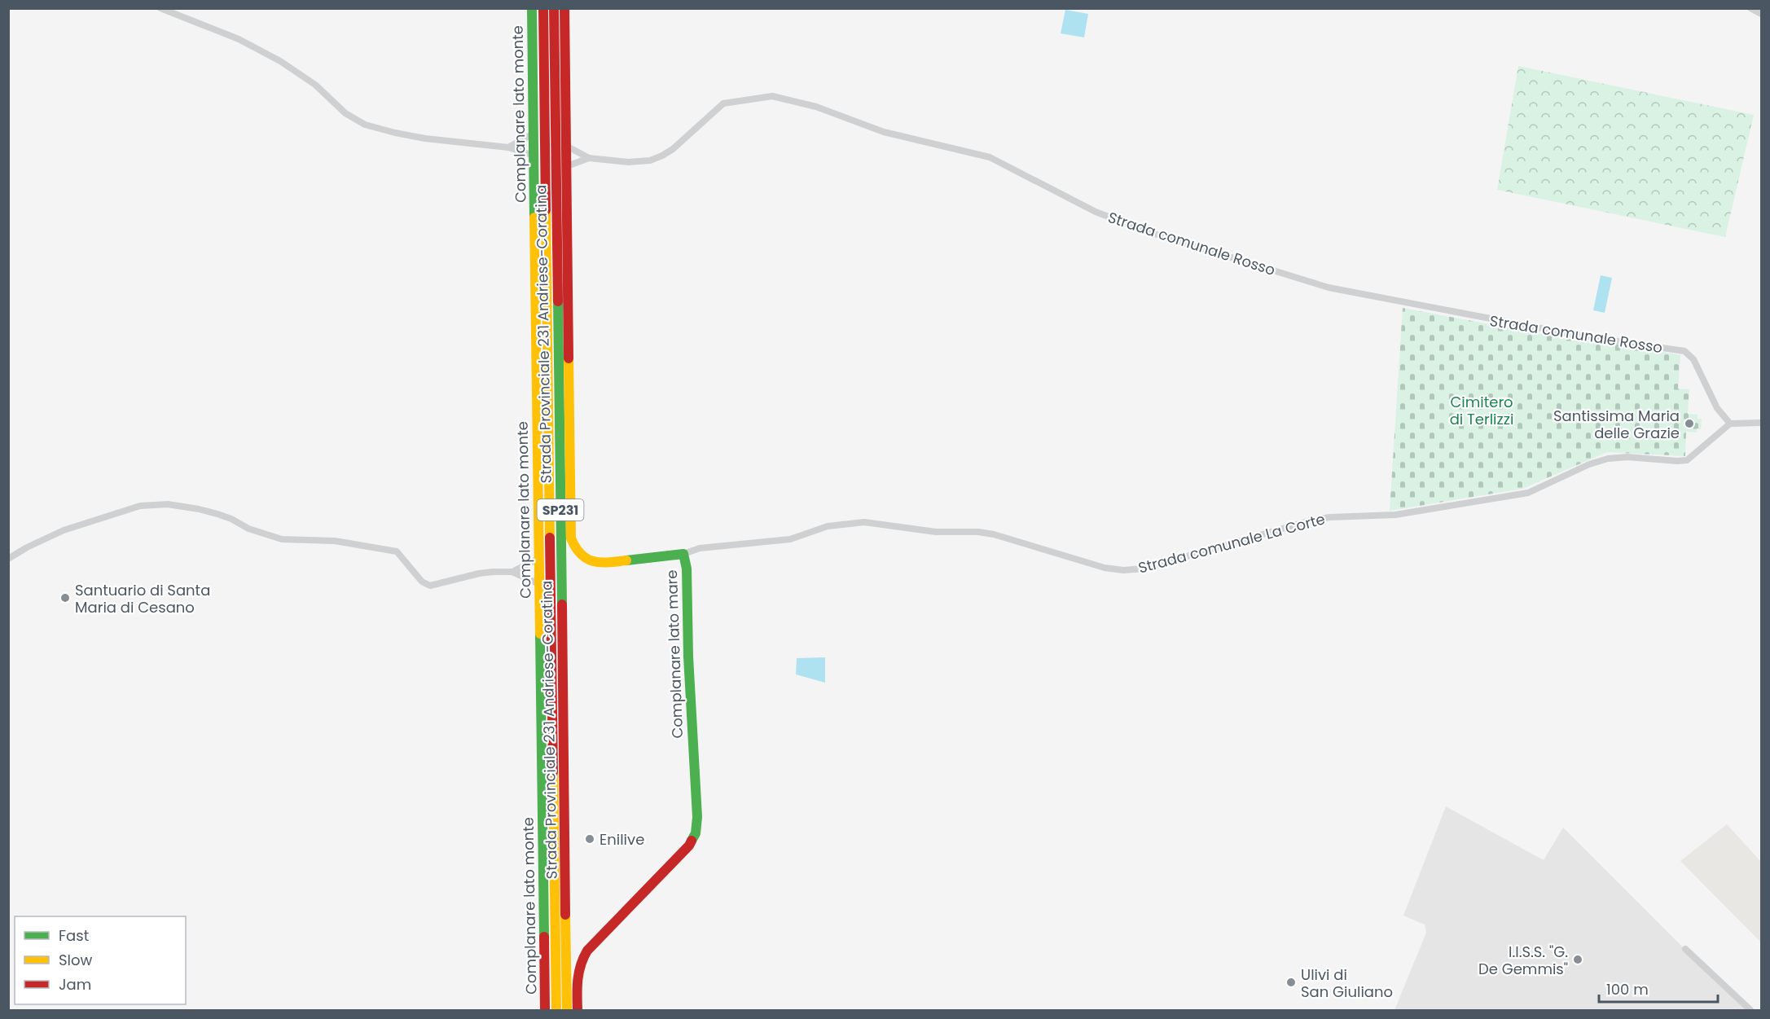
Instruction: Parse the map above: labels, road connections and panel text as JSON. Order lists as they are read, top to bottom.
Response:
{
  "streets": {
    "main road": [
      "Complanare lato monte",
      "Strada Provinciale 231 Andriese-Coratina",
      "SP231",
      "Complanare lato mare"
    ],
    "street": ["Strada comunale Rosso", "Strada comunale La Corte"]
  },
  "crossings": [
    ["Strada comunale Rosso", "Strada comunale La Corte"],
    ["Strada comunale Rosso", "Complanare lato mare"],
    ["Strada comunale La Corte", "Complanare lato mare"]
  ],
  "parks": ["Cimitero di Terlizzi"],
  "places": [
    "Santissima Maria delle Grazie",
    "Santuario di Santa Maria di Cesano",
    "Enilive",
    "I.I.S.S. \"G. De Gemmis\"",
    "Ulivi di San Giuliano"
  ],
  "legend": ["Fast", "Slow", "Jam"],
  "scale_bar": "100 m"
}
